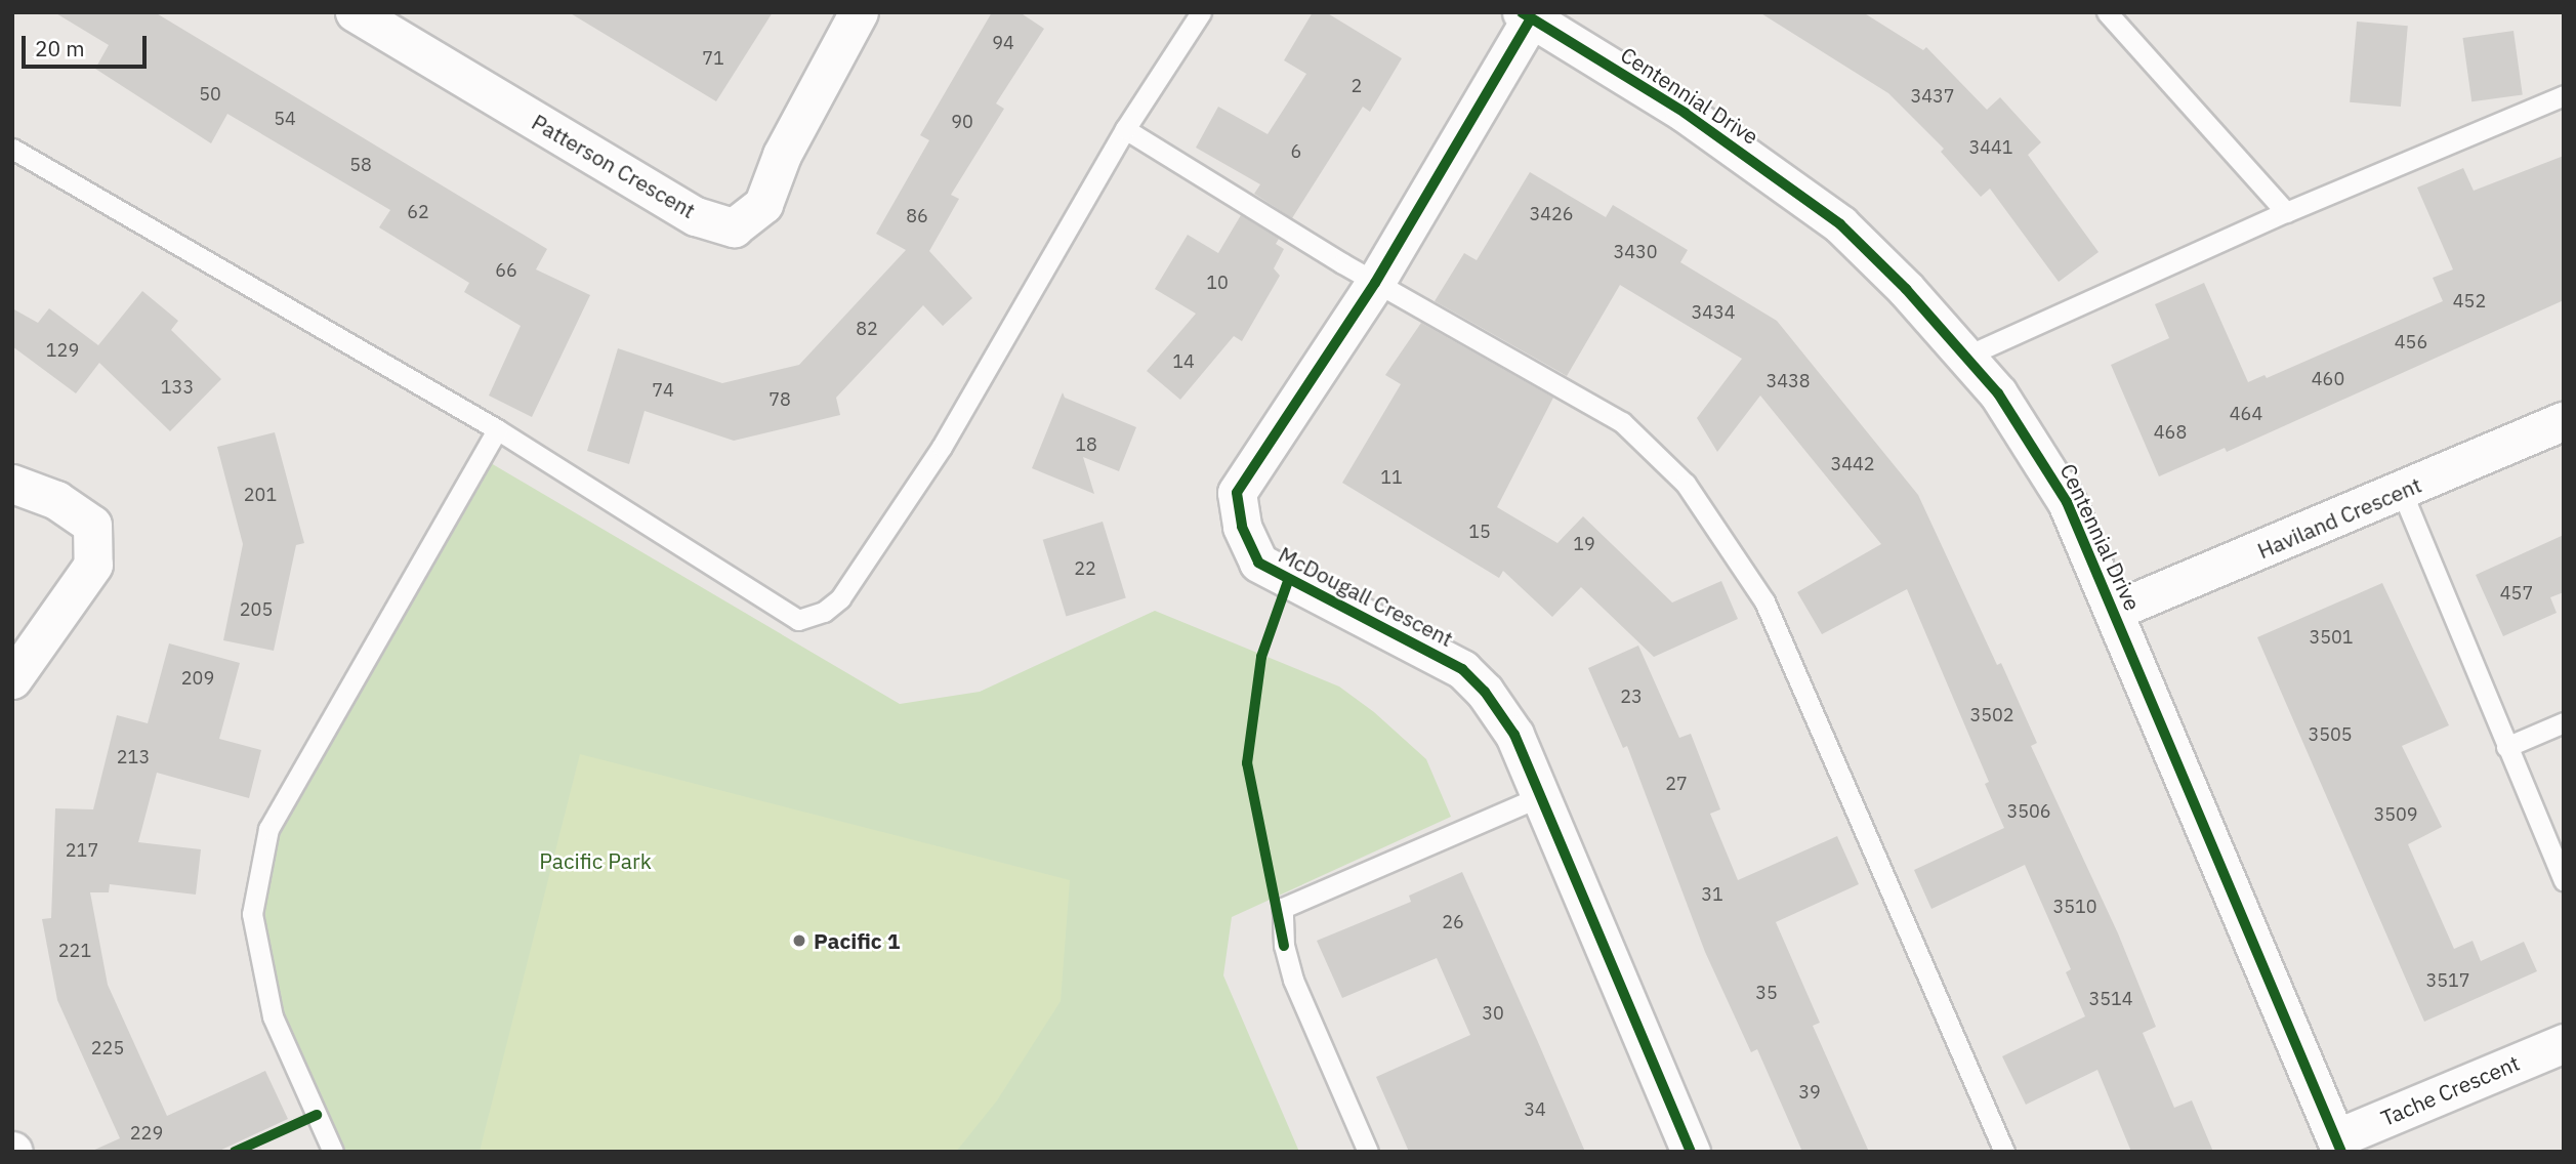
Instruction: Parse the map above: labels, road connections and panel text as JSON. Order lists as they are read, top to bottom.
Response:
{
  "streets": {
    "street": [
      "Centennial Drive",
      "Patterson Crescent",
      "Haviland Crescent",
      "McDougall Crescent",
      "Tache Crescent"
    ]
  },
  "crossings": [
    ["Centennial Drive", "Haviland Crescent"],
    ["Centennial Drive", "McDougall Crescent"],
    ["Centennial Drive", "Tache Crescent"]
  ],
  "parks": ["Pacific Park"],
  "places": ["Pacific 1"],
  "house_numbers": [
    "94",
    "71",
    "2",
    "50",
    "3437",
    "54",
    "90",
    "3441",
    "6",
    "58",
    "62",
    "3426",
    "86",
    "3430",
    "66",
    "10",
    "452",
    "3434",
    "82",
    "456",
    "129",
    "14",
    "460",
    "3438",
    "133",
    "74",
    "78",
    "464",
    "468",
    "18",
    "3442",
    "11",
    "201",
    "15",
    "19",
    "22",
    "457",
    "205",
    "3501",
    "209",
    "23",
    "3502",
    "3505",
    "213",
    "27",
    "3506",
    "3509",
    "217",
    "31",
    "3510",
    "26",
    "221",
    "3517",
    "35",
    "3514",
    "30",
    "225",
    "39",
    "34",
    "229"
  ],
  "scale_bar": "20 m"
}
